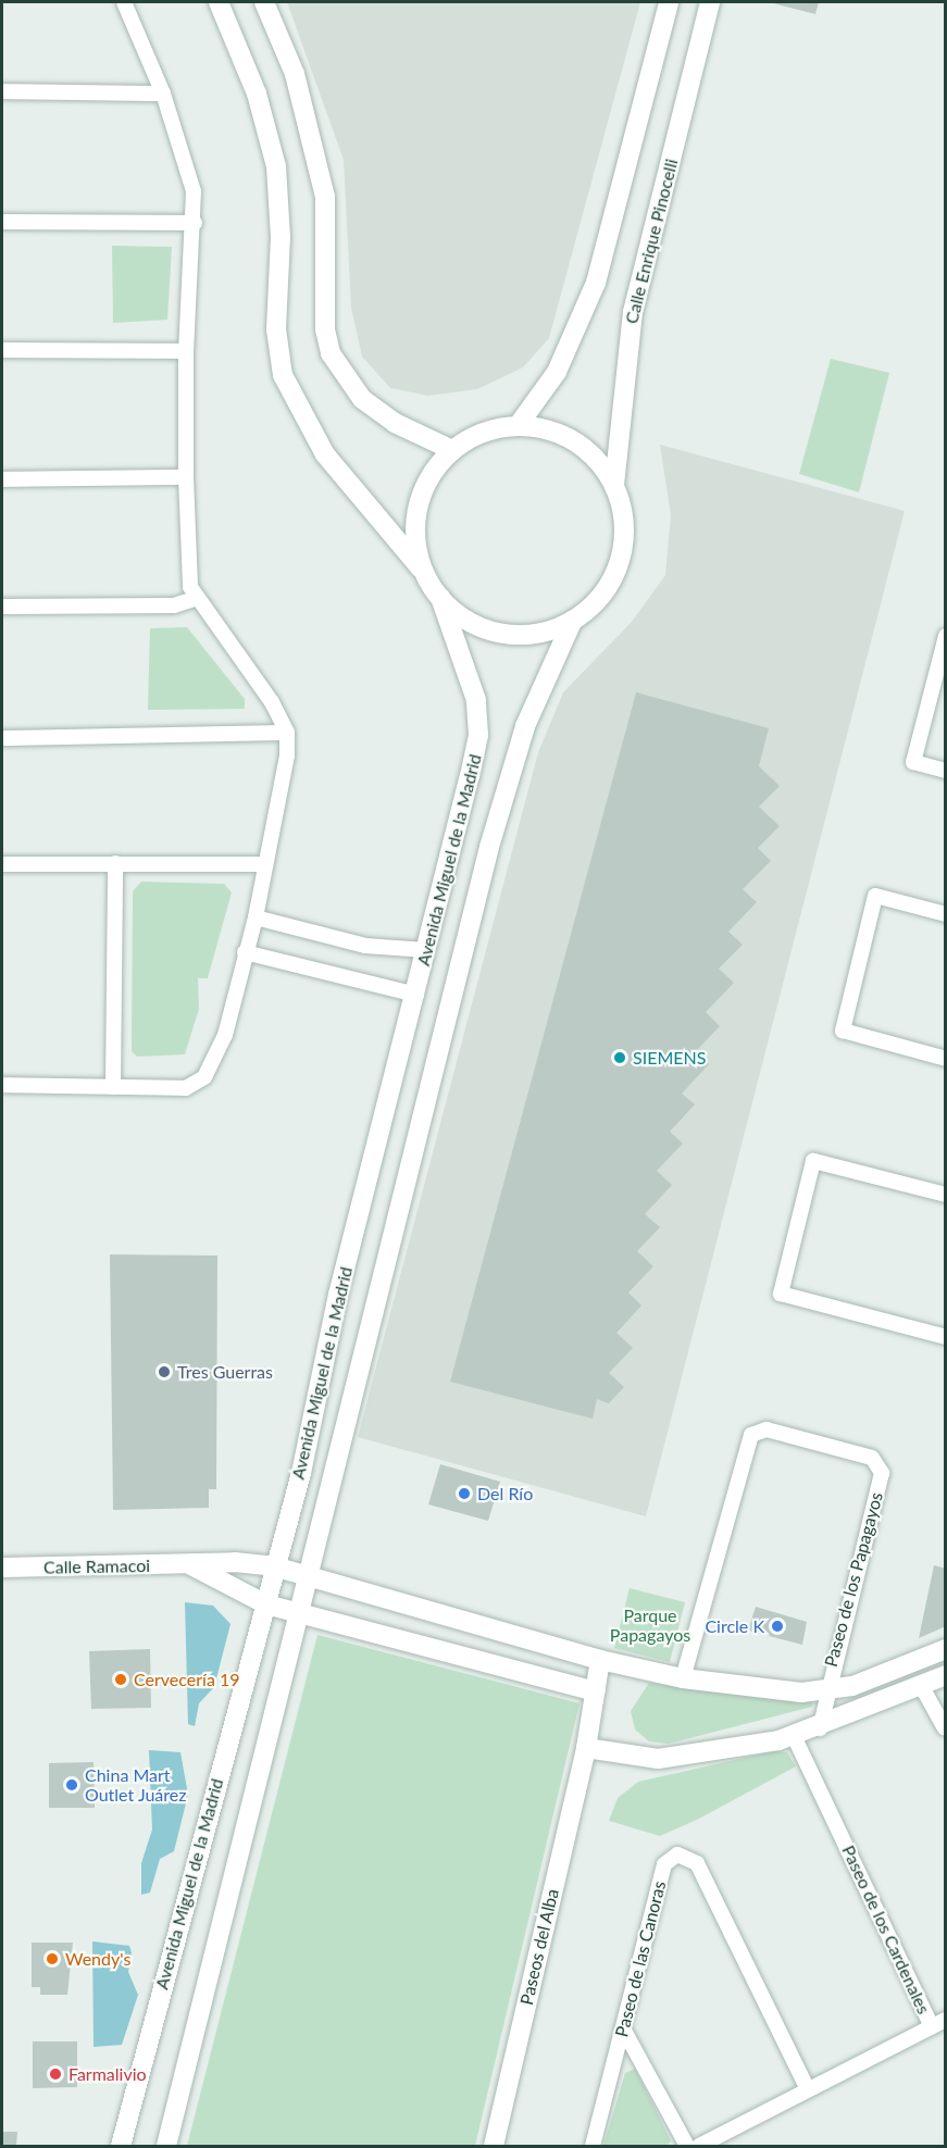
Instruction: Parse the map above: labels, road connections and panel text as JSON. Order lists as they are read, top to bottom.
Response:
{
  "streets": {
    "main road": [
      "Calle Enrique Pinocelli",
      "Avenida Miguel de la Madrid",
      "Calle Ramacoi",
      "Paseos del Alba"
    ],
    "street": ["Paseo de los Papagayos", "Paseo de los Cardenales", "Paseo de las Canoras"]
  },
  "crossings": [
    ["Calle Enrique Pinocelli", "Avenida Miguel de la Madrid"],
    ["Avenida Miguel de la Madrid", "Calle Ramacoi"],
    ["Paseo de los Cardenales", "Paseo de las Canoras"]
  ],
  "parks": ["Parque Papagayos"],
  "places": [
    "SIEMENS",
    "Tres Guerras",
    "Del Río",
    "Circle K",
    "Cervecería 19",
    "China Mart Outlet Juárez",
    "Wendy's",
    "Farmalivio"
  ]
}
